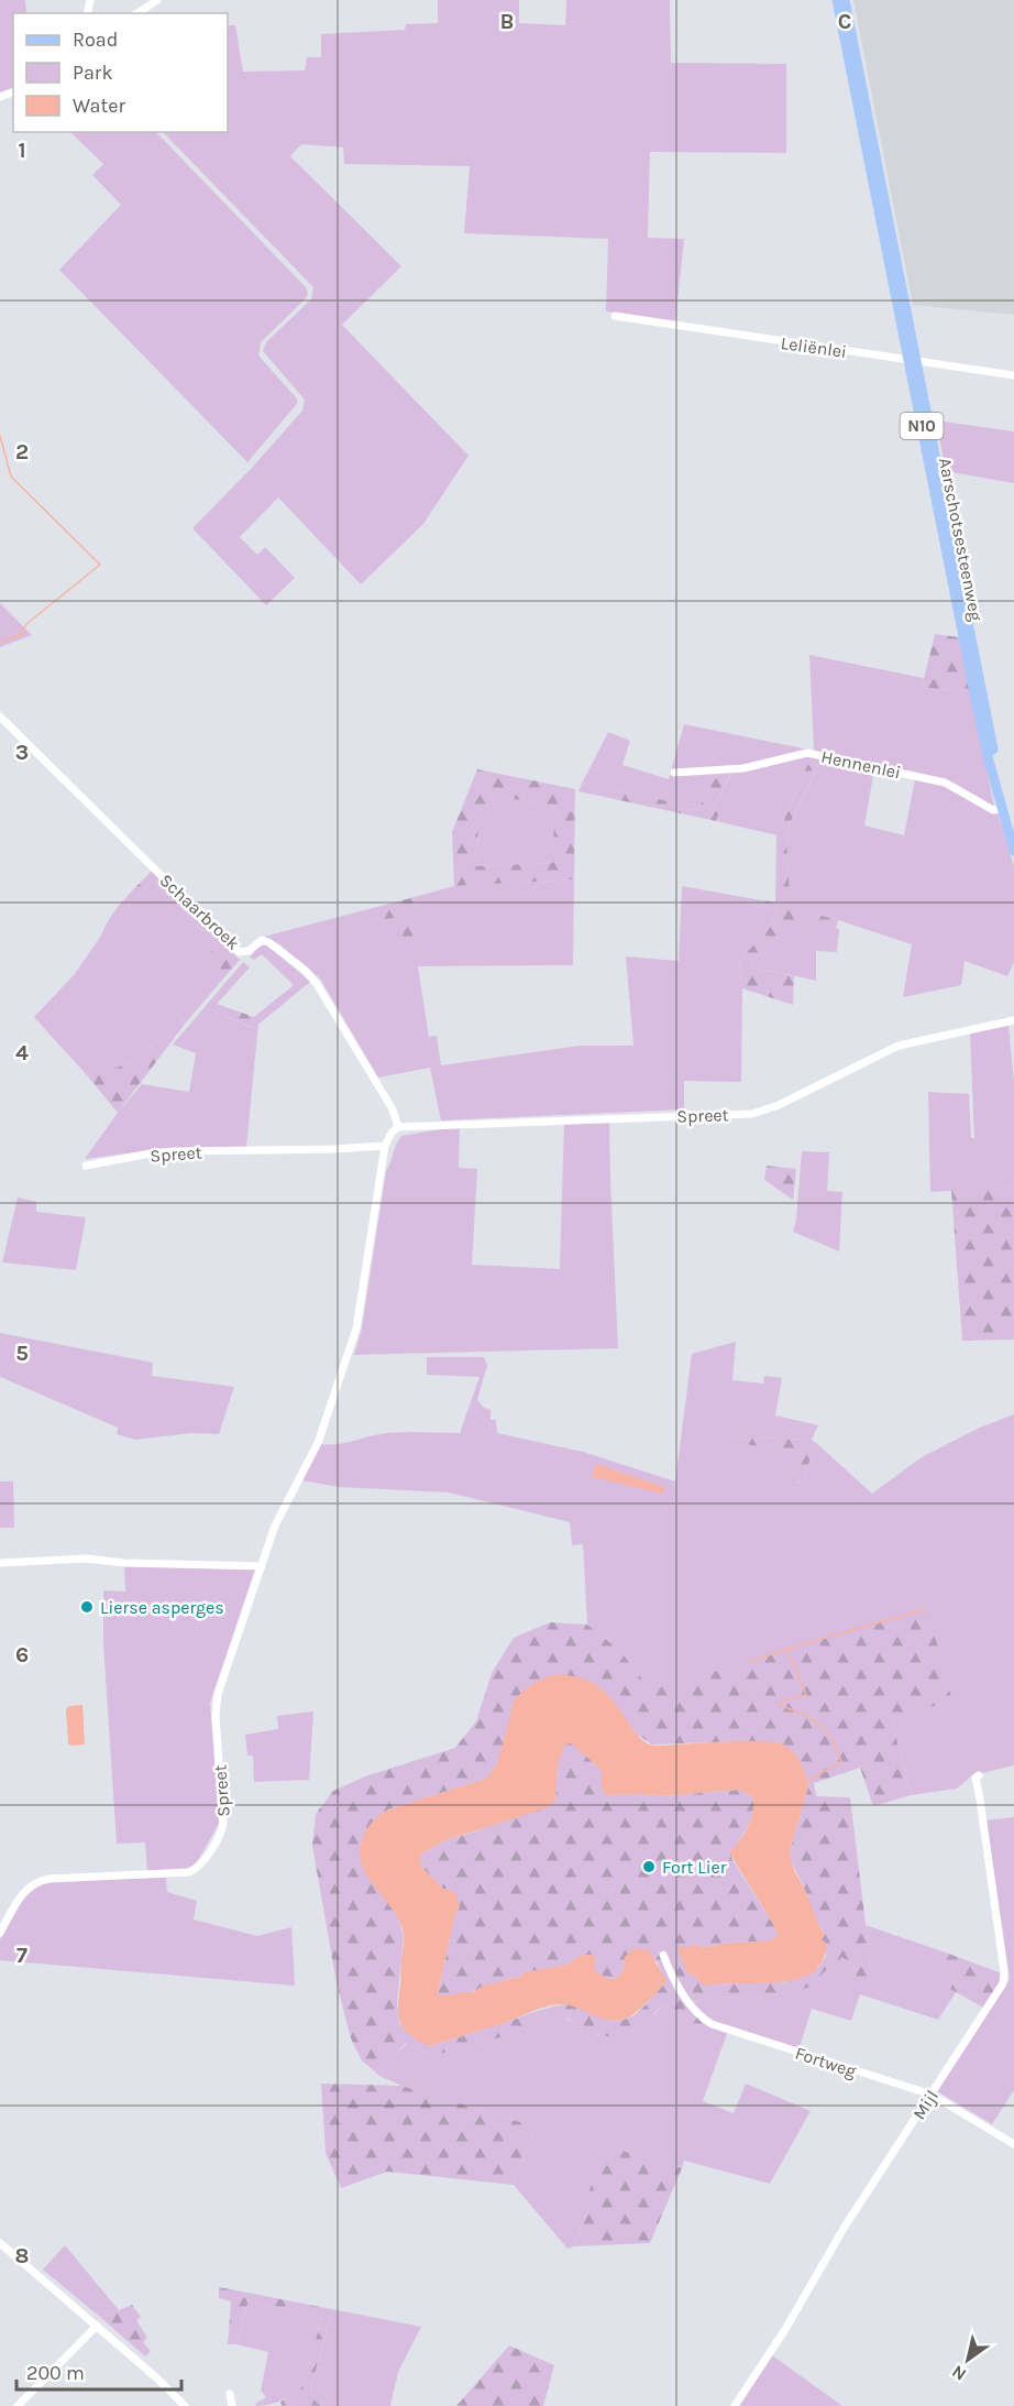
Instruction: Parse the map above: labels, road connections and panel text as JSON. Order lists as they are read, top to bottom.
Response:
{
  "streets": {
    "main road": ["N10", "Aarschotsesteenweg"],
    "street": [
      "Leliënlei",
      "Hennenlei",
      "Schaarbroek",
      "Spreet",
      "Fortweg",
      "Mijl"
    ]
  },
  "crossings": [
    ["Leliënlei", "Aarschotsesteenweg"],
    ["Aarschotsesteenweg", "Hennenlei"],
    ["Schaarbroek", "Spreet"],
    ["Fortweg", "Mijl"]
  ],
  "places": ["Lierse asperges", "Fort Lier"],
  "legend": ["Road", "Park", "Water"],
  "scale_bar": "200 m",
  "north": "bottom left",
  "grid": {
    "columns": ["B", "C"],
    "rows": [
      "1",
      "2",
      "3",
      "4",
      "5",
      "6",
      "7",
      "8"
    ]
  }
}
